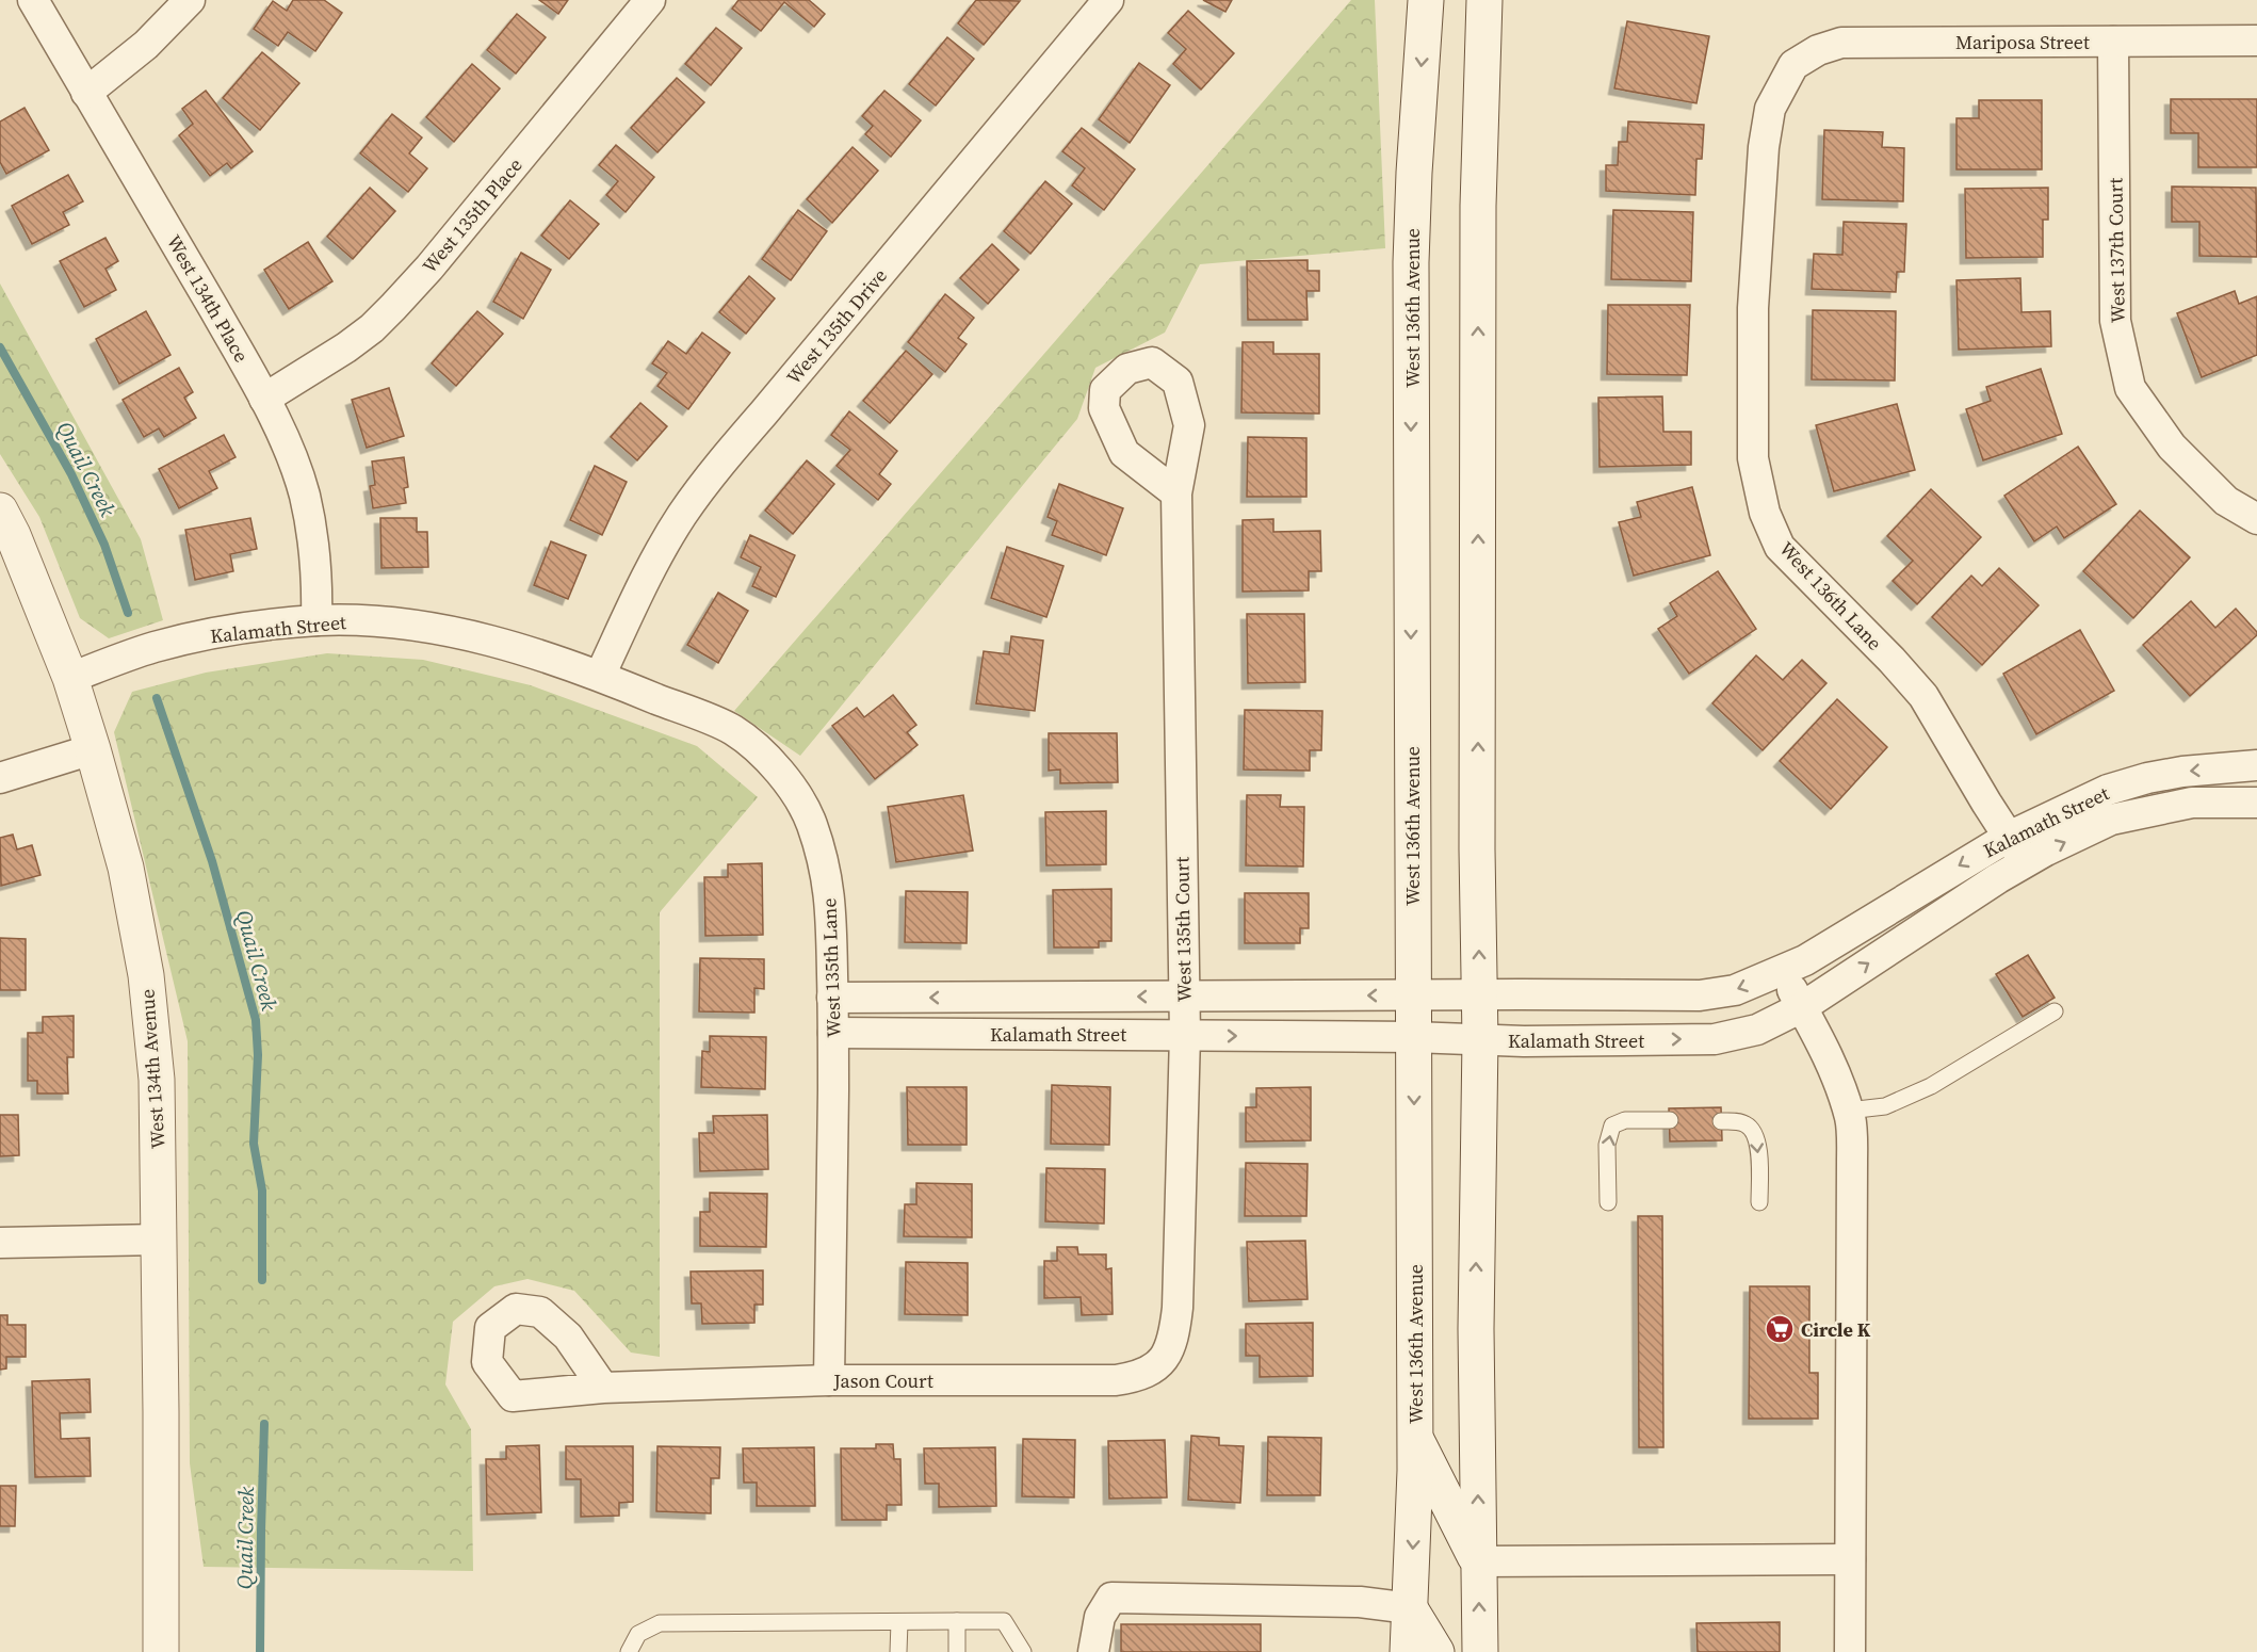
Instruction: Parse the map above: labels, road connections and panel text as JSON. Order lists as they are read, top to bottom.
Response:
{
  "streets": {
    "main road": ["West 136th Avenue", "West 134th Avenue"],
    "street": [
      "Mariposa Street",
      "West 135th Place",
      "West 137th Court",
      "West 134th Place",
      "West 135th Drive",
      "West 136th Lane",
      "Kalamath Street",
      "West 135th Court",
      "West 135th Lane",
      "Jason Court"
    ]
  },
  "crossings": [
    ["Mariposa Street", "West 137th Court"],
    ["Mariposa Street", "West 136th Lane"],
    ["West 135th Place", "West 134th Place"],
    ["West 134th Place", "Kalamath Street"],
    ["West 136th Avenue", "Kalamath Street"],
    ["West 135th Drive", "Kalamath Street"],
    ["West 135th Drive", "West 135th Lane"],
    ["West 136th Lane", "Kalamath Street"],
    ["Kalamath Street", "West 135th Court"],
    ["Kalamath Street", "West 135th Lane"],
    ["Kalamath Street", "West 134th Avenue"],
    ["West 135th Court", "Jason Court"],
    ["West 135th Lane", "Jason Court"]
  ],
  "water": ["Quail Creek"],
  "places": {
    "supermarket": ["Circle K"]
  }
}
